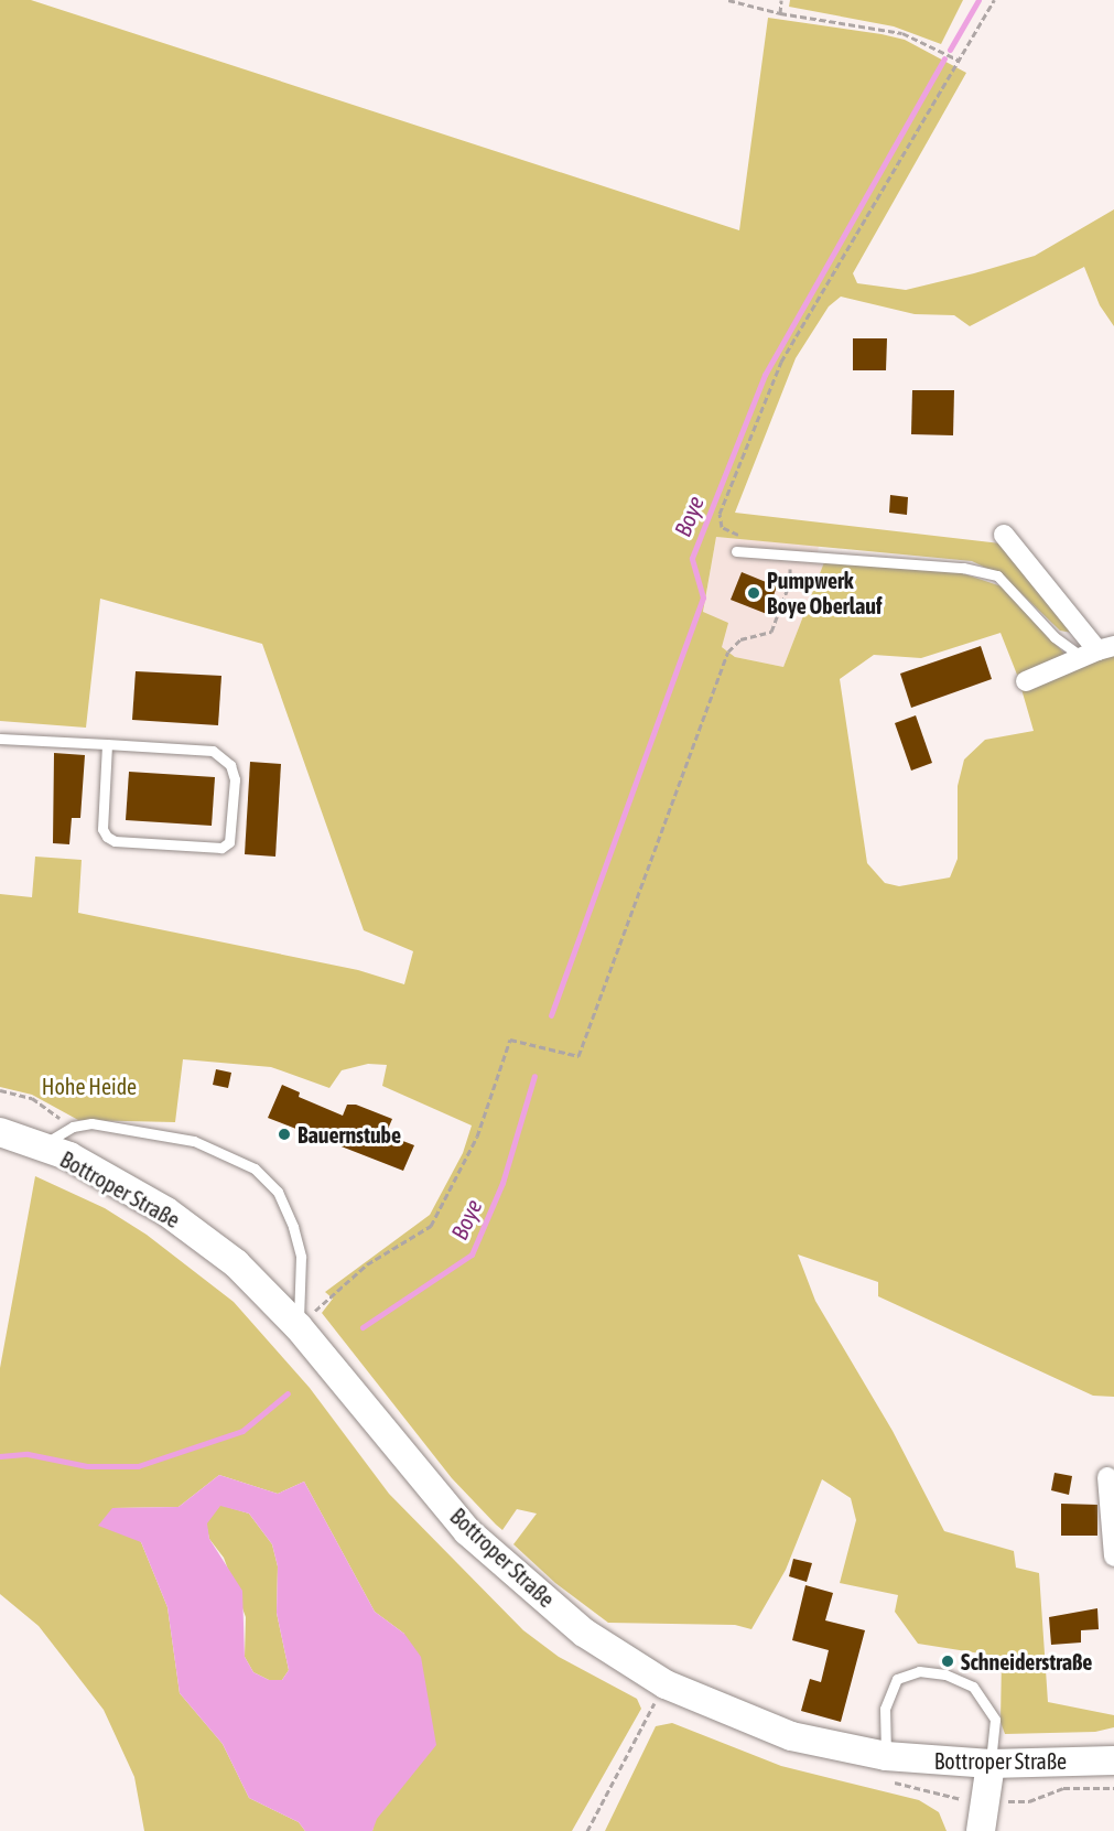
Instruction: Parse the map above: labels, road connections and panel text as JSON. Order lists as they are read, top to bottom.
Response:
{
  "streets": {
    "main road": ["Bottroper Straße"]
  },
  "water": ["Boye"],
  "parks": ["Hohe Heide"],
  "places": ["Pumpwerk Boye Oberlauf", "Bauernstube", "Schneiderstraße"]
}
